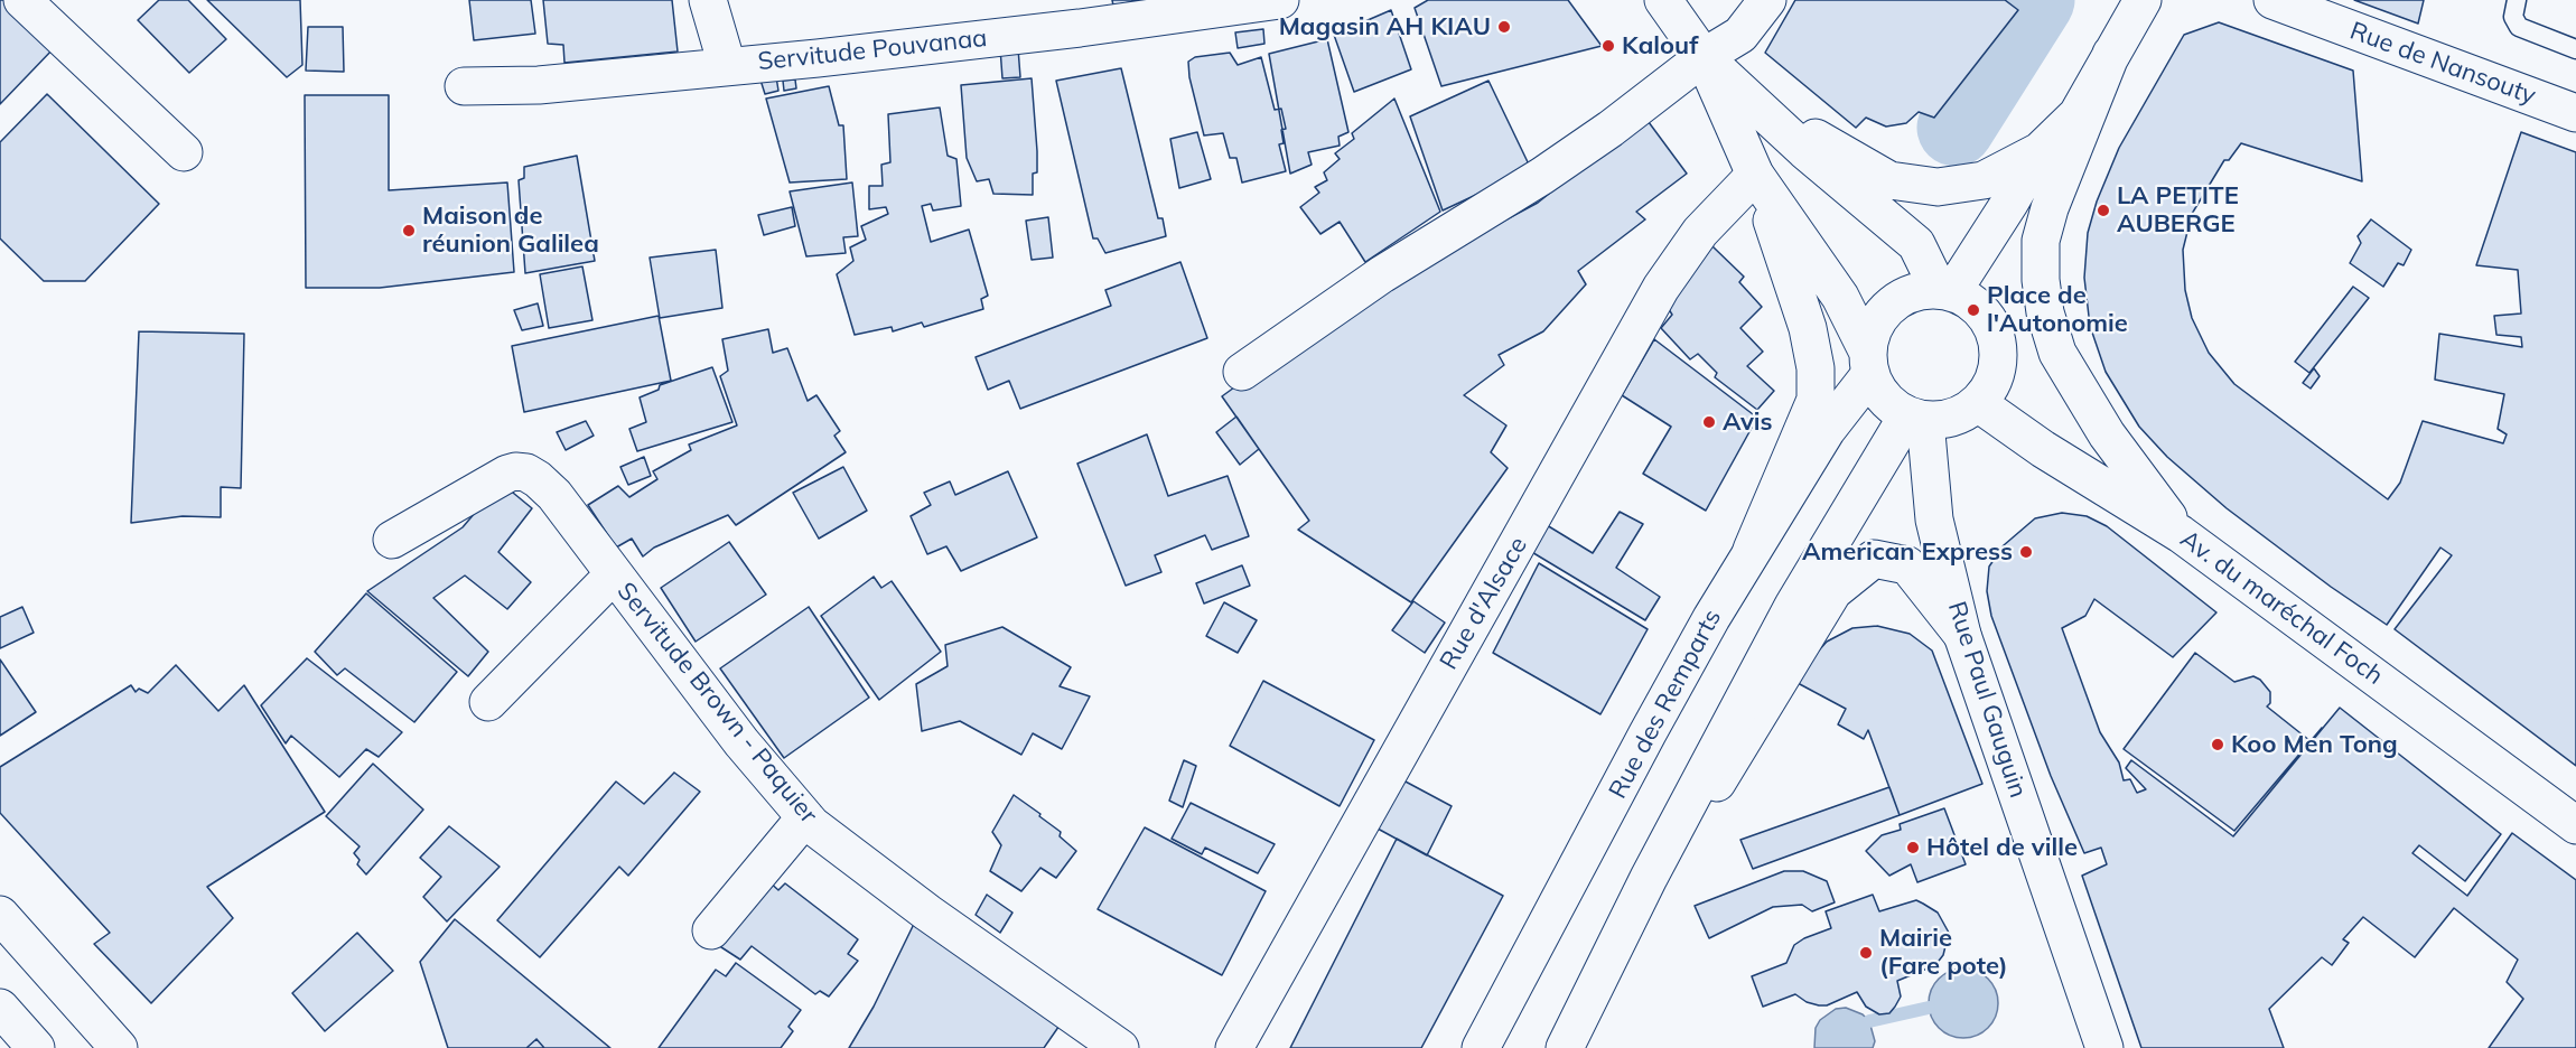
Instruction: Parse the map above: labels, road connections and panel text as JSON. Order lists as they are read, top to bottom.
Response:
{
  "streets": {
    "street": [
      "Servitude Pouvanaa",
      "Rue de Nansouty",
      "Rue d'Alsace",
      "Av. du maréchal Foch",
      "Rue Paul Gauguin",
      "Servitude Brown - Paquier",
      "Rue des Remparts"
    ]
  },
  "crossings": [
    ["Av. du maréchal Foch", "Rue Paul Gauguin"],
    ["Av. du maréchal Foch", "Rue des Remparts"],
    ["Rue Paul Gauguin", "Rue des Remparts"]
  ],
  "places": [
    "Magasin AH KIAU",
    "Kalouf",
    "LA PETITE AUBERGE",
    "Maison de réunion Galilea",
    "Place de l'Autonomie",
    "Avis",
    "American Express",
    "Koo Men Tong",
    "Hôtel de ville",
    "Mairie (Fare pote)"
  ]
}
